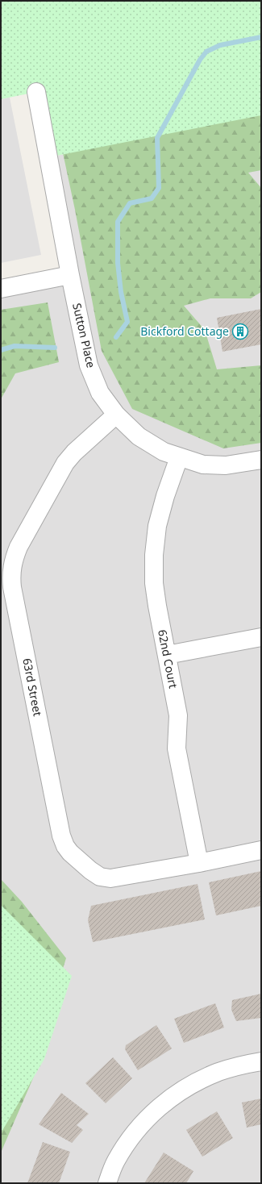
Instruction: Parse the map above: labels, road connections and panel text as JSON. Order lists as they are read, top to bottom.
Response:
{
  "streets": {
    "street": ["Sutton Place", "62nd Court", "63rd Street"]
  },
  "crossings": [
    ["Sutton Place", "62nd Court"],
    ["Sutton Place", "63rd Street"],
    ["62nd Court", "63rd Street"]
  ],
  "places": {
    "building": ["Bickford Cottage"]
  }
}
